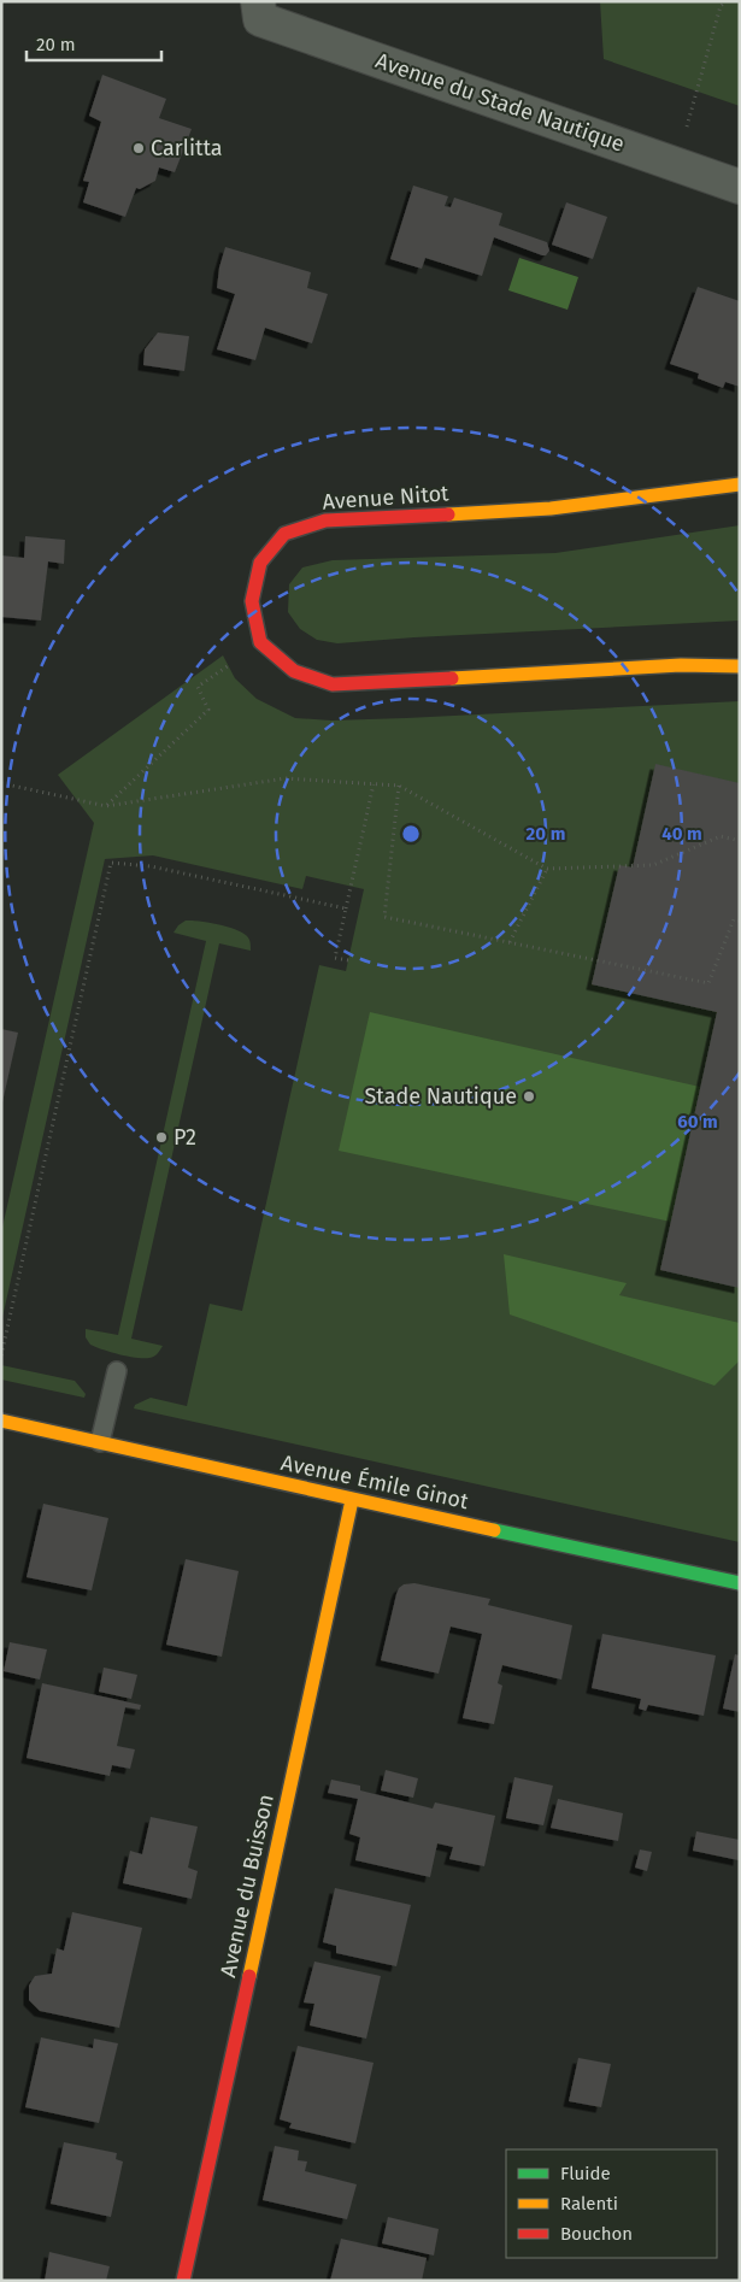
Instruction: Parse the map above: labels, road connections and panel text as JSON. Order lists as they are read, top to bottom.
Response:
{
  "streets": {
    "street": [
      "Avenue du Stade Nautique",
      "Avenue Nitot",
      "Avenue Émile Ginot",
      "Avenue du Buisson"
    ]
  },
  "crossings": [
    ["Avenue Émile Ginot", "Avenue du Buisson"]
  ],
  "places": ["Carlitta", "Stade Nautique", "P2"],
  "legend": ["Fluide", "Ralenti", "Bouchon"],
  "scale_bar": "20 m",
  "rings": ["20 m", "40 m", "60 m"]
}
